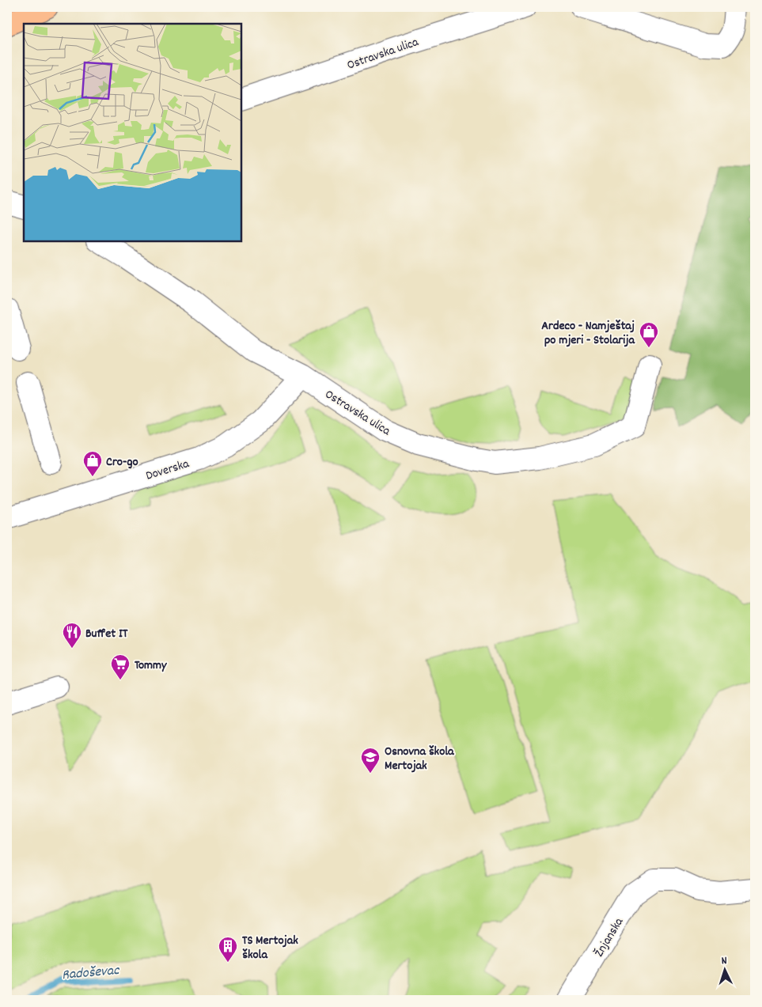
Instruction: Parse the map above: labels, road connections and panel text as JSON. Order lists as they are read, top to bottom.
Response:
{
  "streets": {
    "street": ["Ostravska ulica", "Doverska", "Žnjanska"]
  },
  "crossings": [
    ["Ostravska ulica", "Doverska"]
  ],
  "water": ["Radoševac"],
  "places": {
    "shop": ["Ardeco - Namještaj po mjeri - Stolarija", "Cro-go"],
    "restaurant": ["Buffet IT"],
    "supermarket": ["Tommy"],
    "school or university": ["Osnovna škola Mertojak"],
    "building": ["TS Mertojak škola"]
  },
  "north": "top"
}
